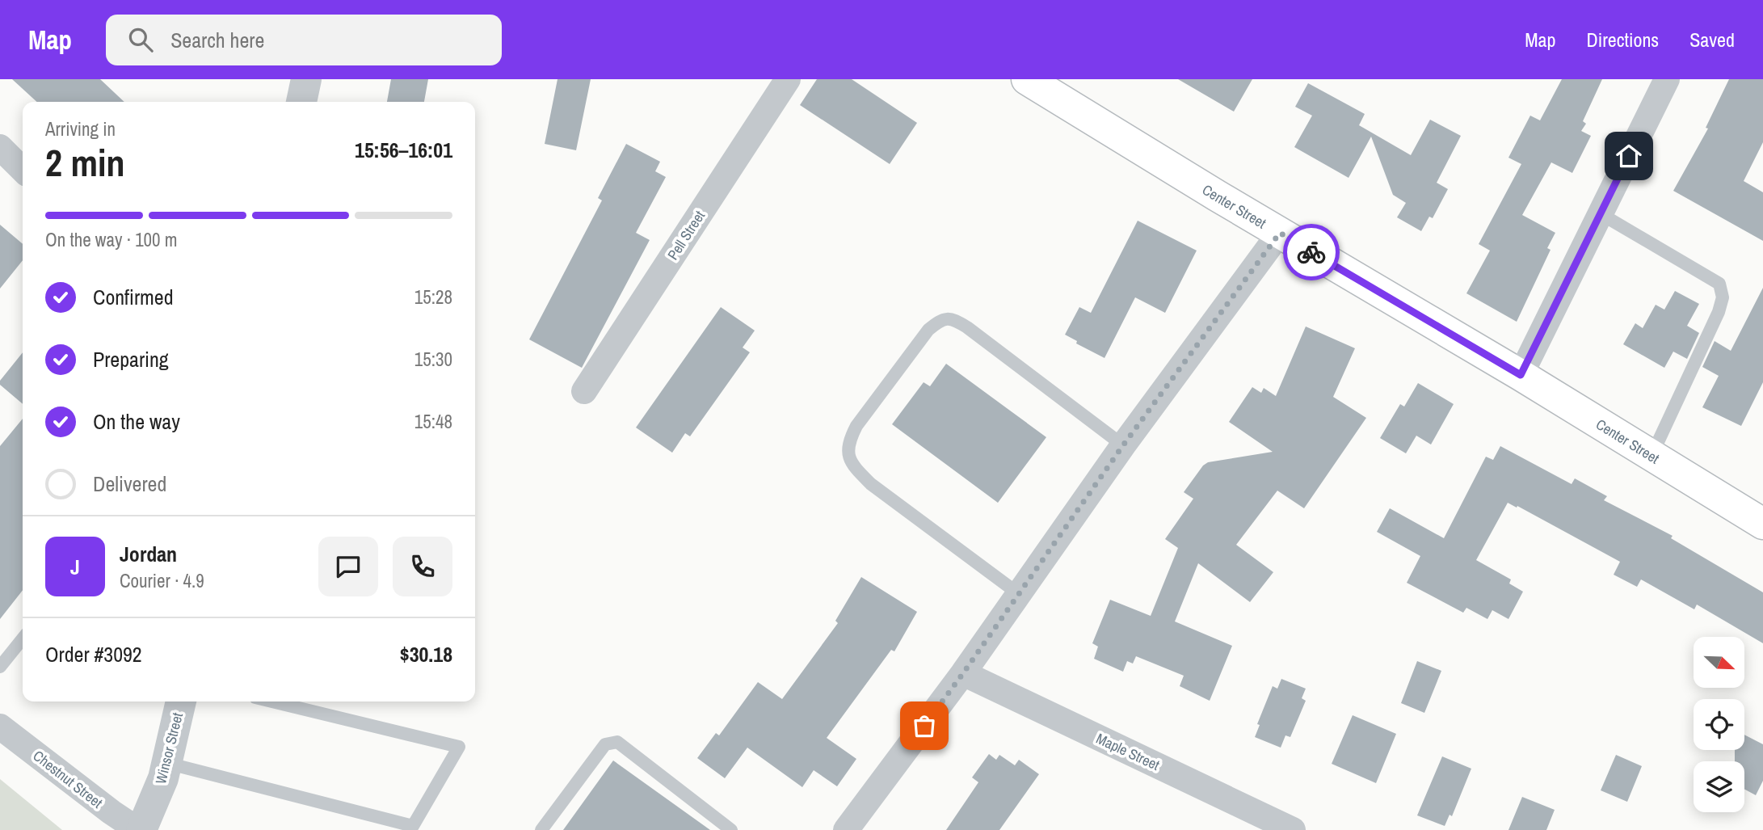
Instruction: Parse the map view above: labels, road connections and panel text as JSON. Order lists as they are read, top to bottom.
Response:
{
  "streets": {
    "main road": ["Center Street"],
    "street": [
      "Pell Street",
      "Winsor Street",
      "Maple Street",
      "Chestnut Street"
    ]
  },
  "crossings": [
    ["Winsor Street", "Chestnut Street"]
  ],
  "north": "bottom right",
  "page": {
    "header": "Map",
    "search": "Search here",
    "nav": ["Map", "Directions", "Saved"],
    "heading": ["2 min", "Arriving in", "15:56–16:01"],
    "panel": [
      "Jordan",
      "Courier · 4.9",
      "Order #3092",
      "$30.18"
    ],
    "bar": "On the way · 100 m",
    "list": [
      ["Confirmed", "15:28"],
      ["Preparing", "15:30"],
      ["On the way", "15:48"],
      "Delivered"
    ],
    "round": "J"
  }
}
